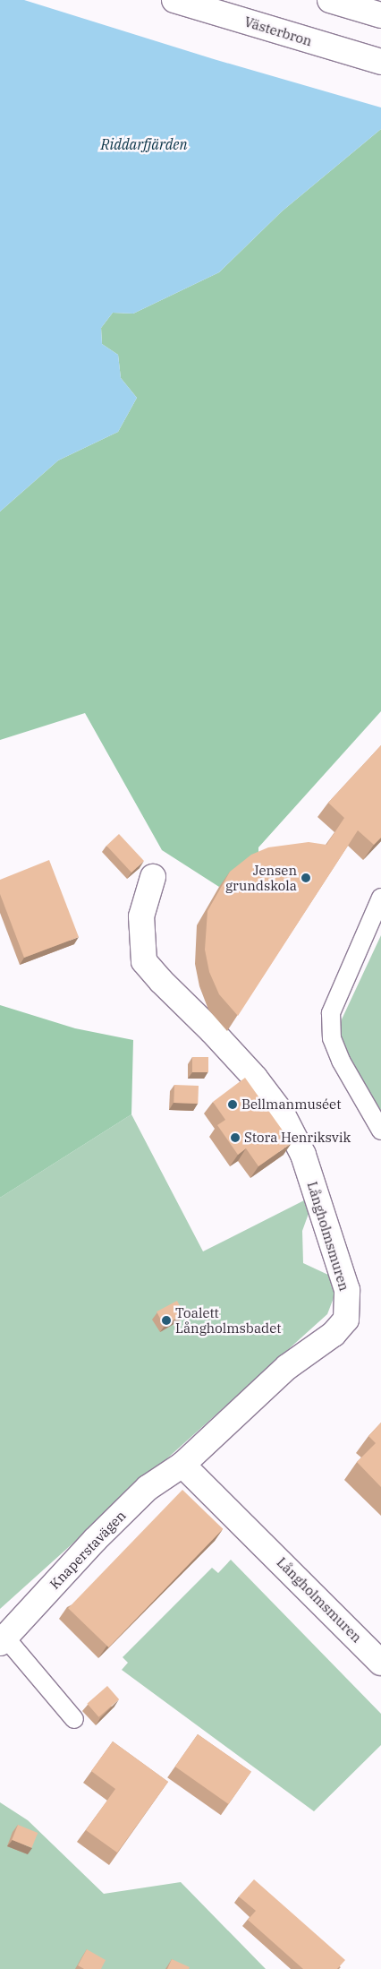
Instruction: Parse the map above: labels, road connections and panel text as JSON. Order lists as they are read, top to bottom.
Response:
{
  "streets": {
    "street": ["Västerbron", "Långholmsmuren", "Knaperstavägen"]
  },
  "crossings": [
    ["Långholmsmuren", "Knaperstavägen"]
  ],
  "water": ["Riddarfjärden"],
  "places": [
    "Jensen grundskola",
    "Bellmanmuséet",
    "Stora Henriksvik",
    "Toalett Långholmsbadet"
  ]
}
